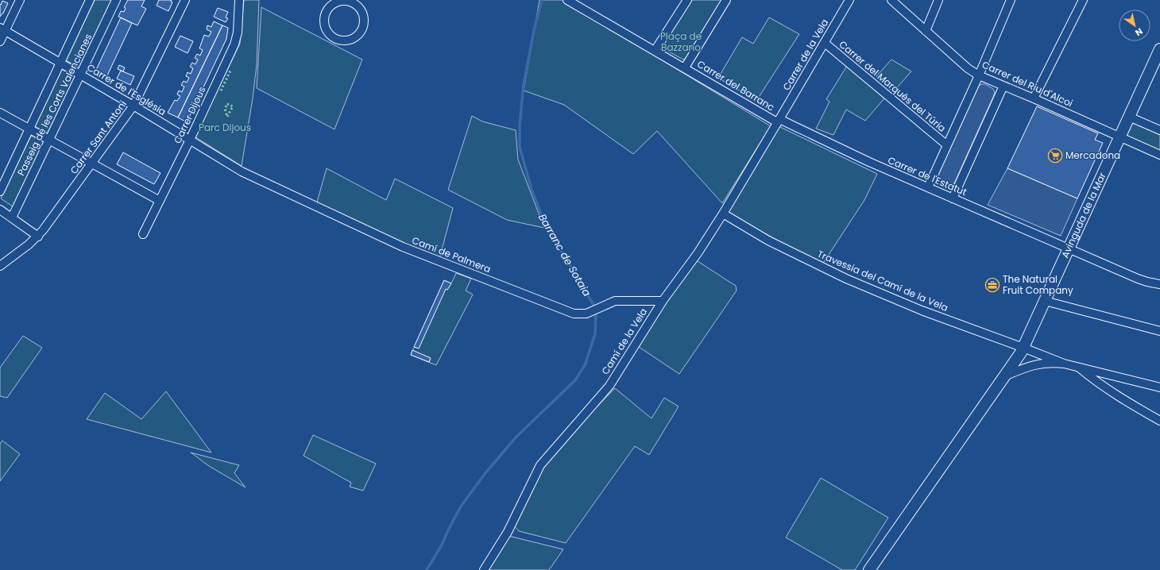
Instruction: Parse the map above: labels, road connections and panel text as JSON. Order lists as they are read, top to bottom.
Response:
{
  "streets": {
    "main road": ["Avinguda de la Mar"],
    "street": [
      "Carrer de la Vela",
      "Carrer del Riu d'Alcoi",
      "Carrer del Barranc",
      "Carrer del Marqués del Túria",
      "Carrer de l'Església",
      "Passeig de les Corts Valencianes",
      "Carrer Dijous",
      "Carrer Sant Antoni",
      "Carrer de l'Estatut",
      "Camí de Palmera",
      "Travessia del Camí de la Vela",
      "Camí de la Vela"
    ]
  },
  "crossings": [
    ["Carrer de la Vela", "Carrer del Barranc"],
    ["Carrer de la Vela", "Carrer del Marqués del Túria"],
    ["Carrer de la Vela", "Carrer de l'Estatut"],
    ["Carrer de la Vela", "Camí de la Vela"],
    ["Carrer del Riu d'Alcoi", "Avinguda de la Mar"],
    ["Carrer del Barranc", "Carrer de l'Estatut"],
    ["Carrer del Barranc", "Camí de la Vela"],
    ["Carrer de l'Església", "Passeig de les Corts Valencianes"],
    ["Carrer de l'Església", "Carrer Dijous"],
    ["Carrer de l'Església", "Carrer Sant Antoni"],
    ["Carrer de l'Església", "Camí de Palmera"],
    ["Carrer de l'Estatut", "Avinguda de la Mar"],
    ["Carrer de l'Estatut", "Camí de la Vela"],
    ["Avinguda de la Mar", "Travessia del Camí de la Vela"],
    ["Camí de Palmera", "Camí de la Vela"],
    ["Travessia del Camí de la Vela", "Camí de la Vela"]
  ],
  "water": ["Barranc de Sotaia"],
  "parks": ["Plaça de Bazzano", "Parc Dijous"],
  "places": {
    "supermarket": ["Mercadona"],
    "office": ["The Natural Fruit Company"]
  },
  "north": "bottom right"
}
